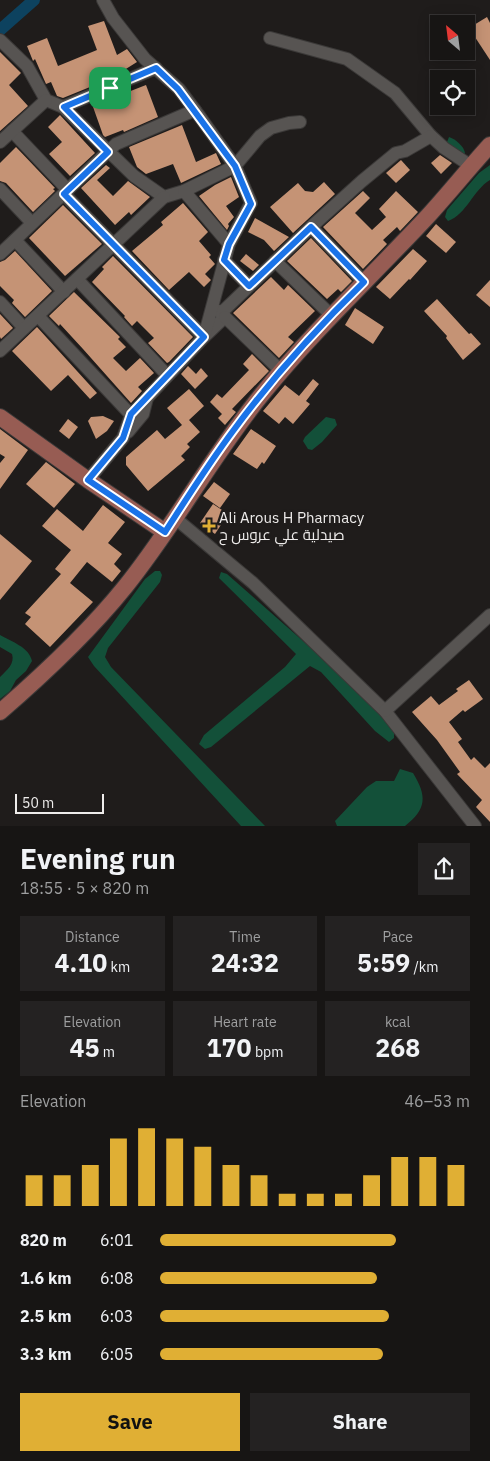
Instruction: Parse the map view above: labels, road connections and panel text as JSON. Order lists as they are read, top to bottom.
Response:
{
  "places": {
    "health": ["Ali Arous H Pharmacy صيدلية علي عروس ح"]
  },
  "scale_bar": "50 m",
  "north": "top left",
  "page": {
    "scale": "50 m",
    "heading": ["Evening run", "18:55 · 5 × 820 m"],
    "stats": [
      ["Distance", "4.10 km"],
      ["Time", "24:32"],
      ["Pace", "5:59 /km"],
      ["Elevation", "45 m"],
      ["Heart rate", "170 bpm"],
      ["kcal", "268"]
    ],
    "chart": ["Elevation", "46–53 m"],
    "list": [
      {
        "name": "820 m",
        "note": "6:01"
      },
      {
        "name": "1.6 km",
        "note": "6:08"
      },
      {
        "name": "2.5 km",
        "note": "6:03"
      },
      {
        "name": "3.3 km",
        "note": "6:05"
      }
    ],
    "buttons": ["Save", "Share"]
  }
}
